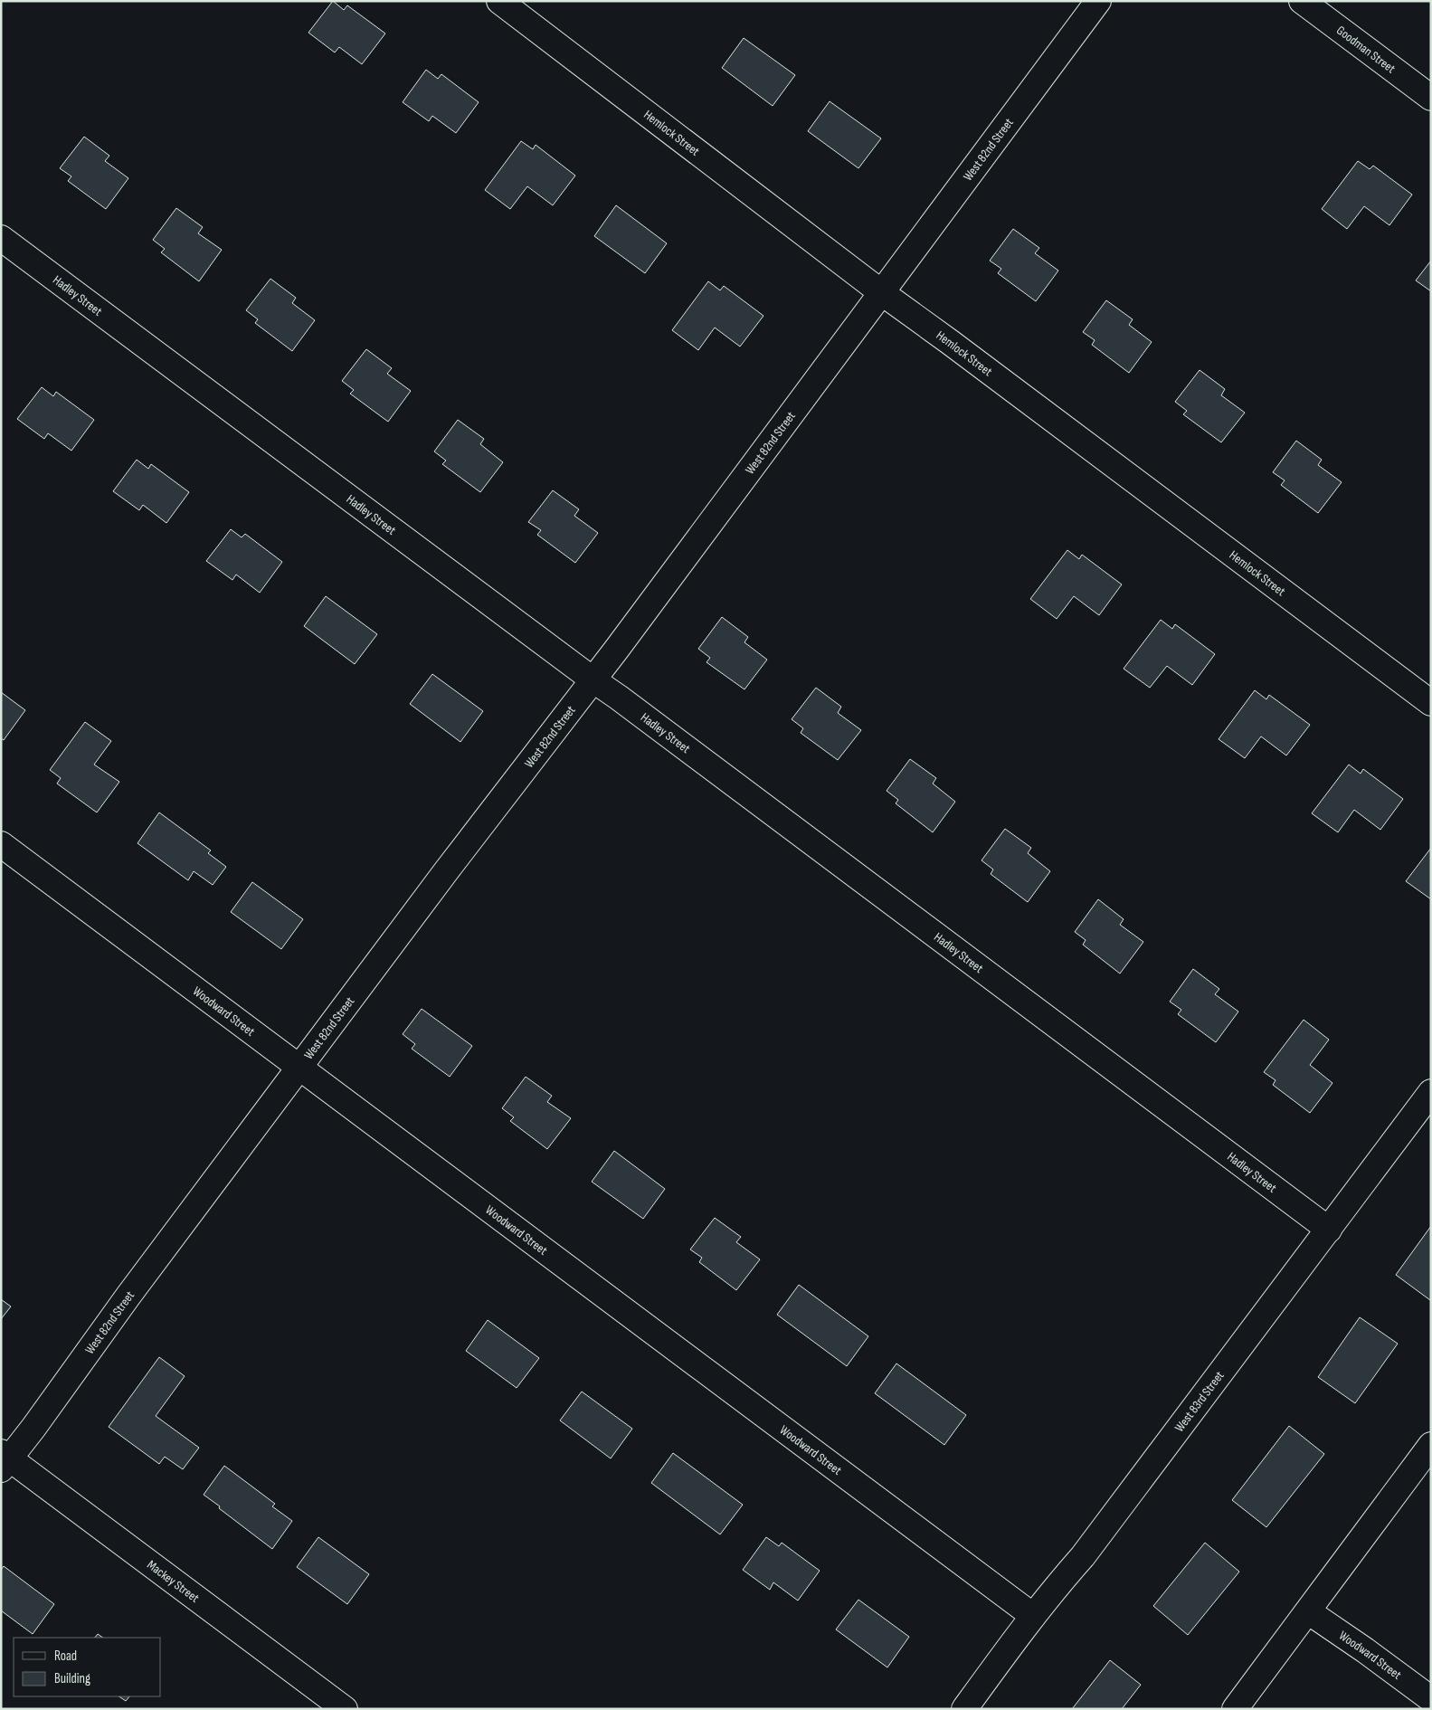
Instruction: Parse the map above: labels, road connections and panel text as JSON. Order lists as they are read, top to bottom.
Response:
{
  "streets": {
    "street": [
      "Goodman Street",
      "Hemlock Street",
      "West 82nd Street",
      "Hadley Street",
      "Woodward Street",
      "West 83rd Street",
      "Mackey Street"
    ]
  },
  "crossings": [
    ["Hemlock Street", "West 82nd Street"],
    ["West 82nd Street", "Hadley Street"],
    ["West 82nd Street", "Woodward Street"],
    ["West 82nd Street", "Mackey Street"],
    ["Hadley Street", "West 83rd Street"],
    ["Woodward Street", "West 83rd Street"]
  ],
  "legend": ["Road", "Building"]
}
